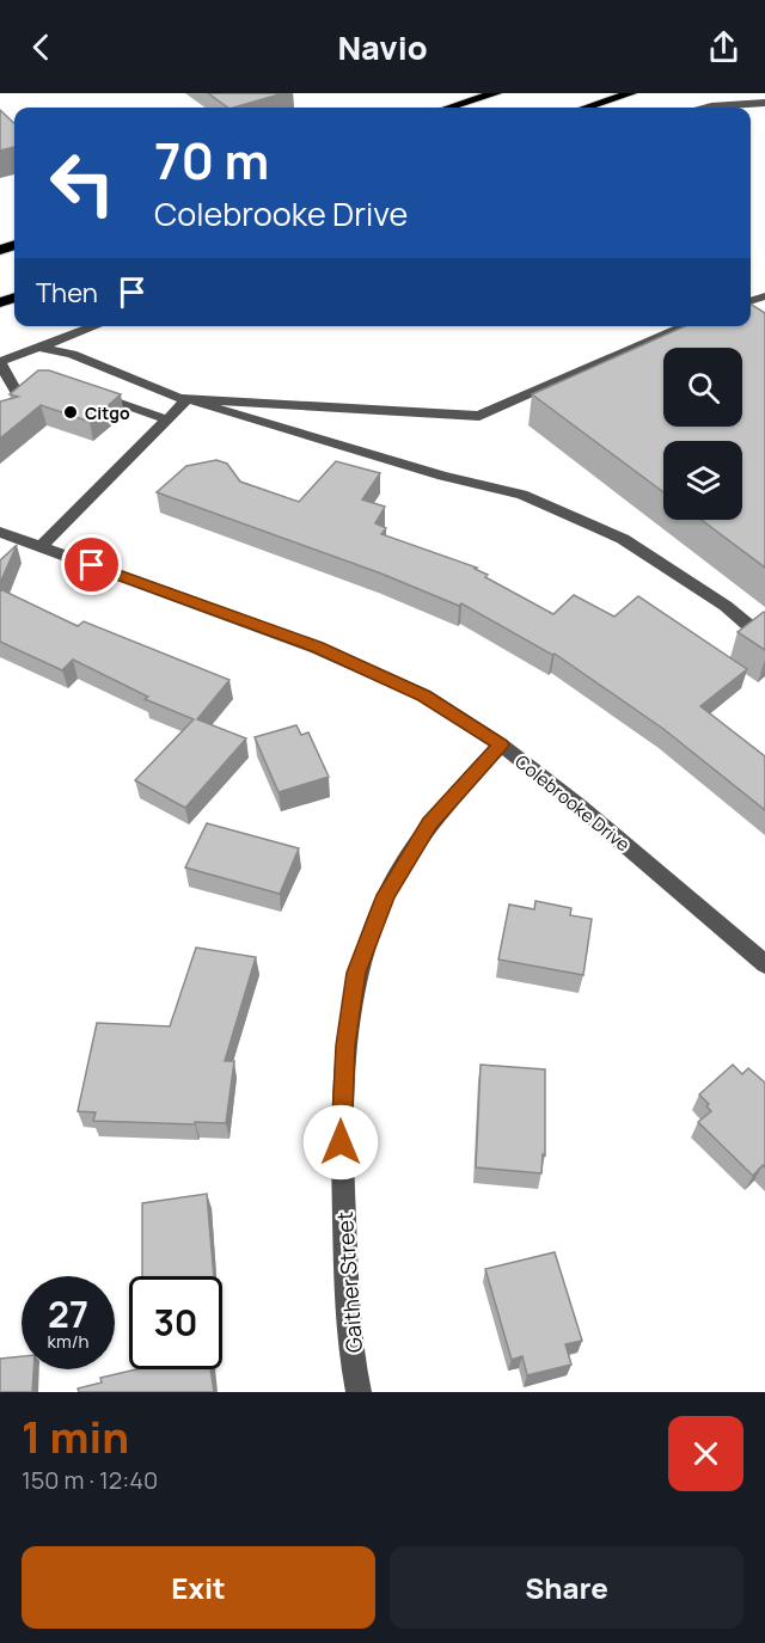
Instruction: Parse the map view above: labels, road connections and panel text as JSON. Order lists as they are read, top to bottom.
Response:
{
  "streets": {
    "street": ["Colebrooke Drive", "Gaither Street"]
  },
  "crossings": [
    ["Colebrooke Drive", "Gaither Street"]
  ],
  "places": ["Citgo"],
  "page": {
    "header": "Navio",
    "turn": ["70 m", "Colebrooke Drive"],
    "then": "Then",
    "speed": "27 km/h",
    "limit": "30",
    "heading": ["1 min", "150 m · 12:40"],
    "buttons": ["Exit", "Share"]
  }
}
